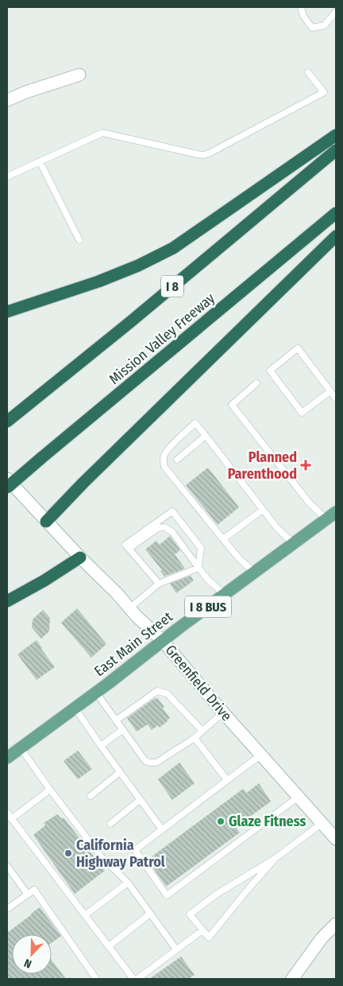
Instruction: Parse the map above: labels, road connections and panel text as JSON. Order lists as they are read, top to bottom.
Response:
{
  "streets": {
    "highway": ["I 8", "Mission Valley Freeway"],
    "main road": ["I 8 BUS", "East Main Street", "Greenfield Drive"]
  },
  "crossings": [
    ["East Main Street", "Greenfield Drive"]
  ],
  "places": {
    "health": ["Planned Parenthood"],
    "other": ["Glaze Fitness", "California Highway Patrol"]
  },
  "north": "bottom left"
}
